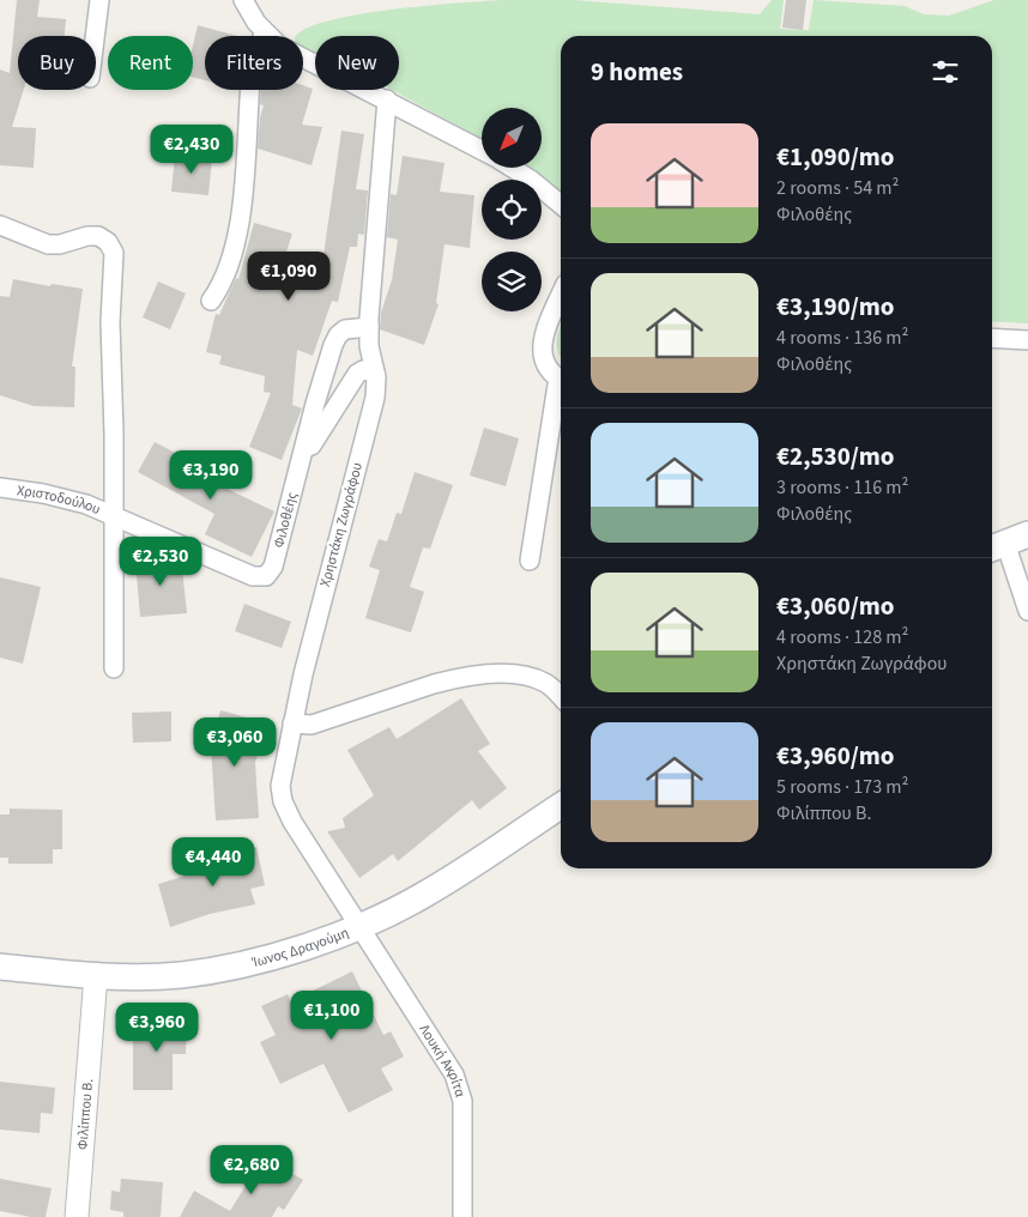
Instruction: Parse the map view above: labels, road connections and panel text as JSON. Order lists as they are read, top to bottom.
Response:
{
  "streets": {
    "main road": ["Ίωνος Δραγούμη"],
    "street": [
      "Χριστοδούλου",
      "Φιλοθέης",
      "Χρηστάκη Ζωγράφου",
      "Λουκή Ακρίτα",
      "Φιλίππου Β."
    ]
  },
  "crossings": [
    ["Χριστοδούλου", "Φιλοθέης"],
    ["Φιλοθέης", "Χρηστάκη Ζωγράφου"],
    ["Χρηστάκη Ζωγράφου", "Ίωνος Δραγούμη"],
    ["Χρηστάκη Ζωγράφου", "Λουκή Ακρίτα"],
    ["Ίωνος Δραγούμη", "Λουκή Ακρίτα"],
    ["Ίωνος Δραγούμη", "Φιλίππου Β."]
  ],
  "north": "bottom left",
  "page": {
    "chip": [
      "Buy",
      "Rent",
      "Filters",
      "New"
    ],
    "heading": "9 homes",
    "list": [
      {
        "name": "€1,090/mo",
        "note": "2 rooms · 54 m² · Φιλοθέης"
      },
      {
        "name": "€3,190/mo",
        "note": "4 rooms · 136 m² · Φιλοθέης"
      },
      {
        "name": "€2,530/mo",
        "note": "3 rooms · 116 m² · Φιλοθέης"
      },
      {
        "name": "€3,060/mo",
        "note": "4 rooms · 128 m² · Χρηστάκη Ζωγράφου"
      },
      {
        "name": "€3,960/mo",
        "note": "5 rooms · 173 m² · Φιλίππου Β."
      }
    ],
    "price": [
      "€2,430",
      "€1,090",
      "€3,190",
      "€2,530",
      "€3,060",
      "€4,440",
      "€1,100",
      "€3,960",
      "€2,680"
    ]
  }
}
